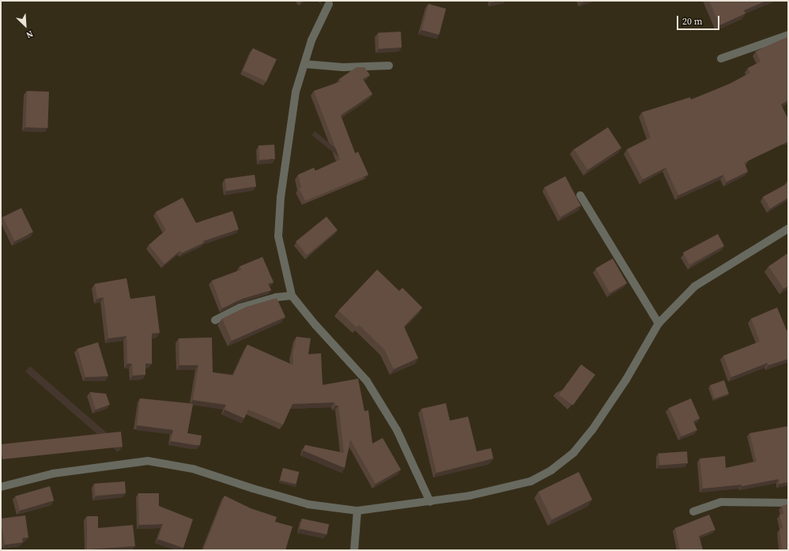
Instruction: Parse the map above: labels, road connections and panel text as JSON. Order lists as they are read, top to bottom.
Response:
{
  "scale_bar": "20 m",
  "north": "bottom right"
}
